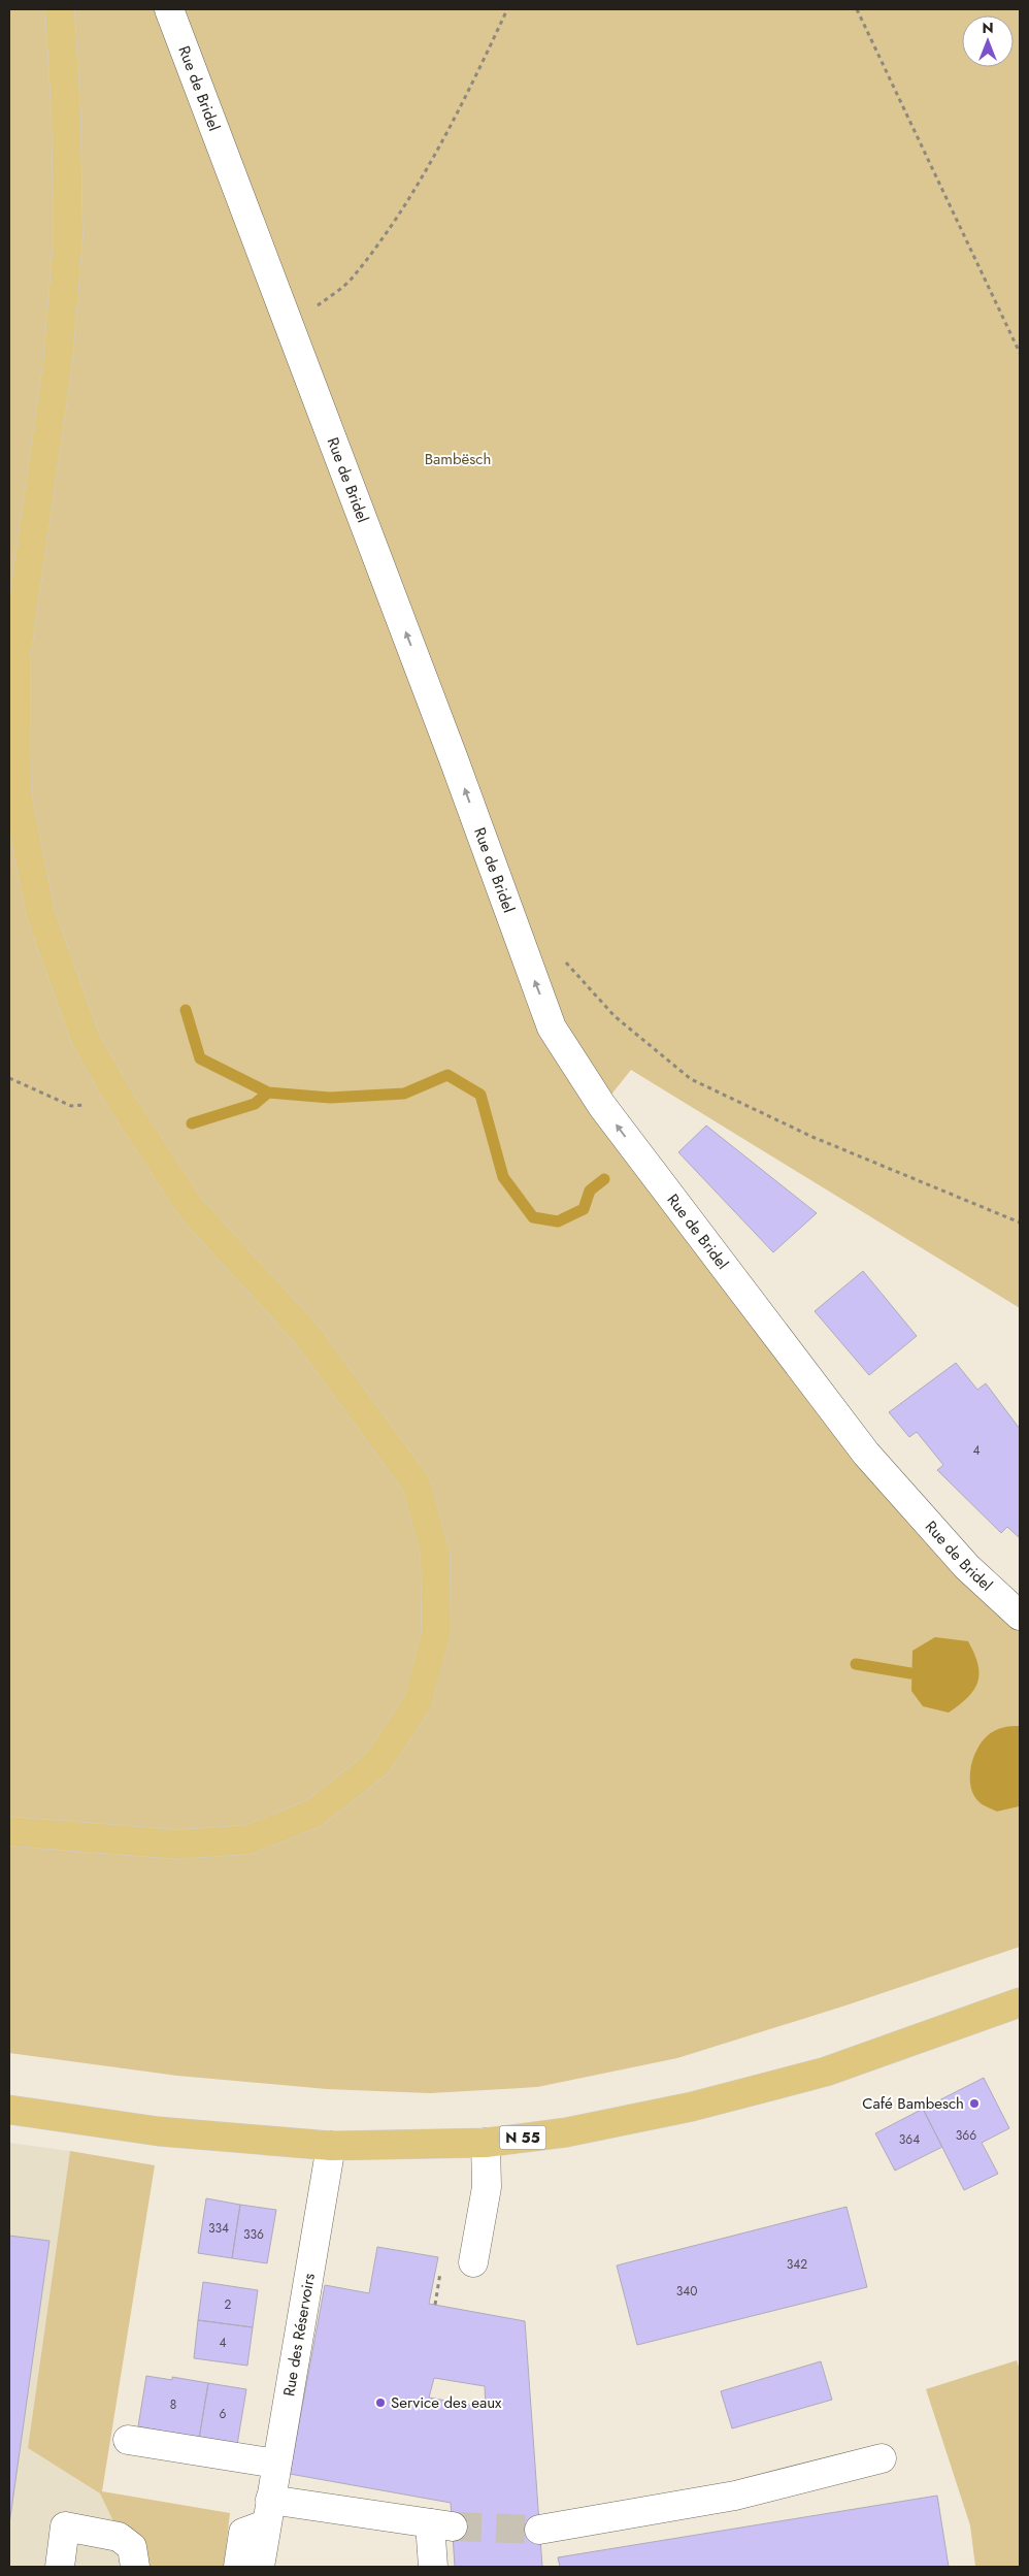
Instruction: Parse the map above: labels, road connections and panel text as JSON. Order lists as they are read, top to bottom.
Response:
{
  "streets": {
    "main road": ["N 55"],
    "street": ["Rue de Bridel", "Rue des Réservoirs"]
  },
  "crossings": [
    ["N 55", "Rue des Réservoirs"]
  ],
  "one_way": ["Rue de Bridel"],
  "parks": ["Bambësch"],
  "places": ["Café Bambesch", "Service des eaux"],
  "house_numbers": [
    "4",
    "366",
    "364",
    "334",
    "336",
    "342",
    "340",
    "2",
    "4",
    "8",
    "6"
  ],
  "north": "top"
}
